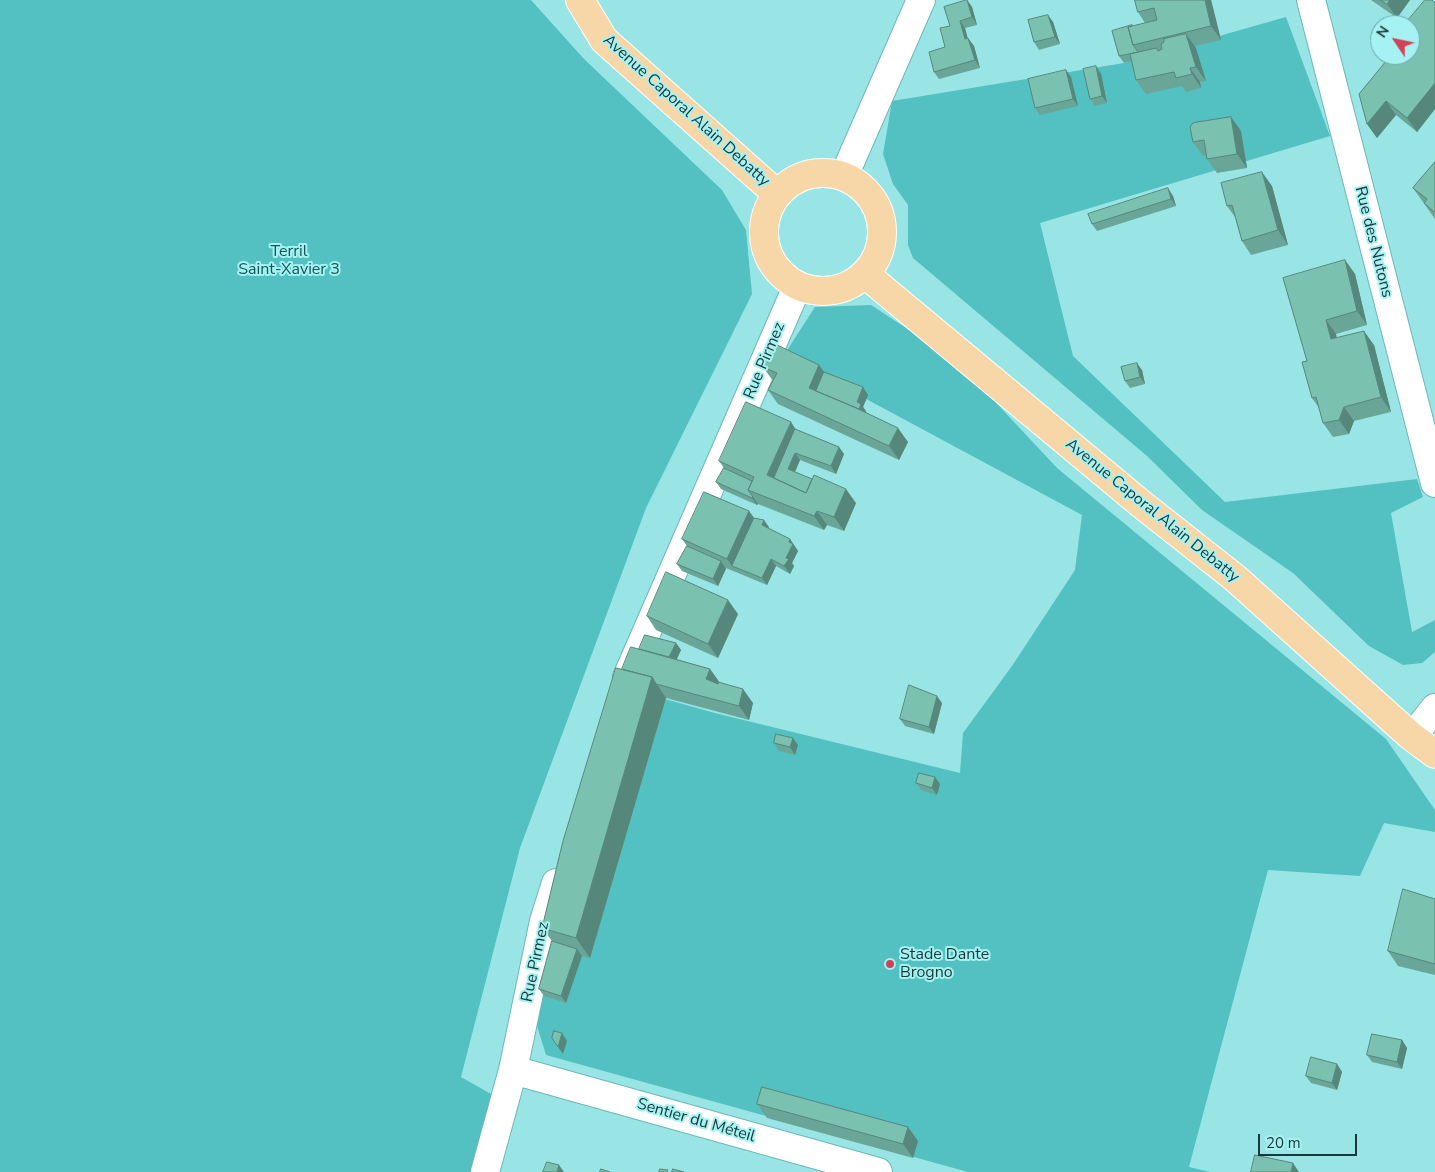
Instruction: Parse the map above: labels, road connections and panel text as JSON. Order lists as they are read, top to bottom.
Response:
{
  "streets": {
    "main road": ["Avenue Caporal Alain Debatty"],
    "street": ["Rue des Nutons", "Rue Pirmez", "Sentier du Méteil"]
  },
  "crossings": [
    ["Avenue Caporal Alain Debatty", "Rue Pirmez"],
    ["Rue Pirmez", "Sentier du Méteil"]
  ],
  "parks": ["Terril Saint-Xavier 3"],
  "places": ["Stade Dante Brogno"],
  "scale_bar": "20 m",
  "north": "top left"
}
